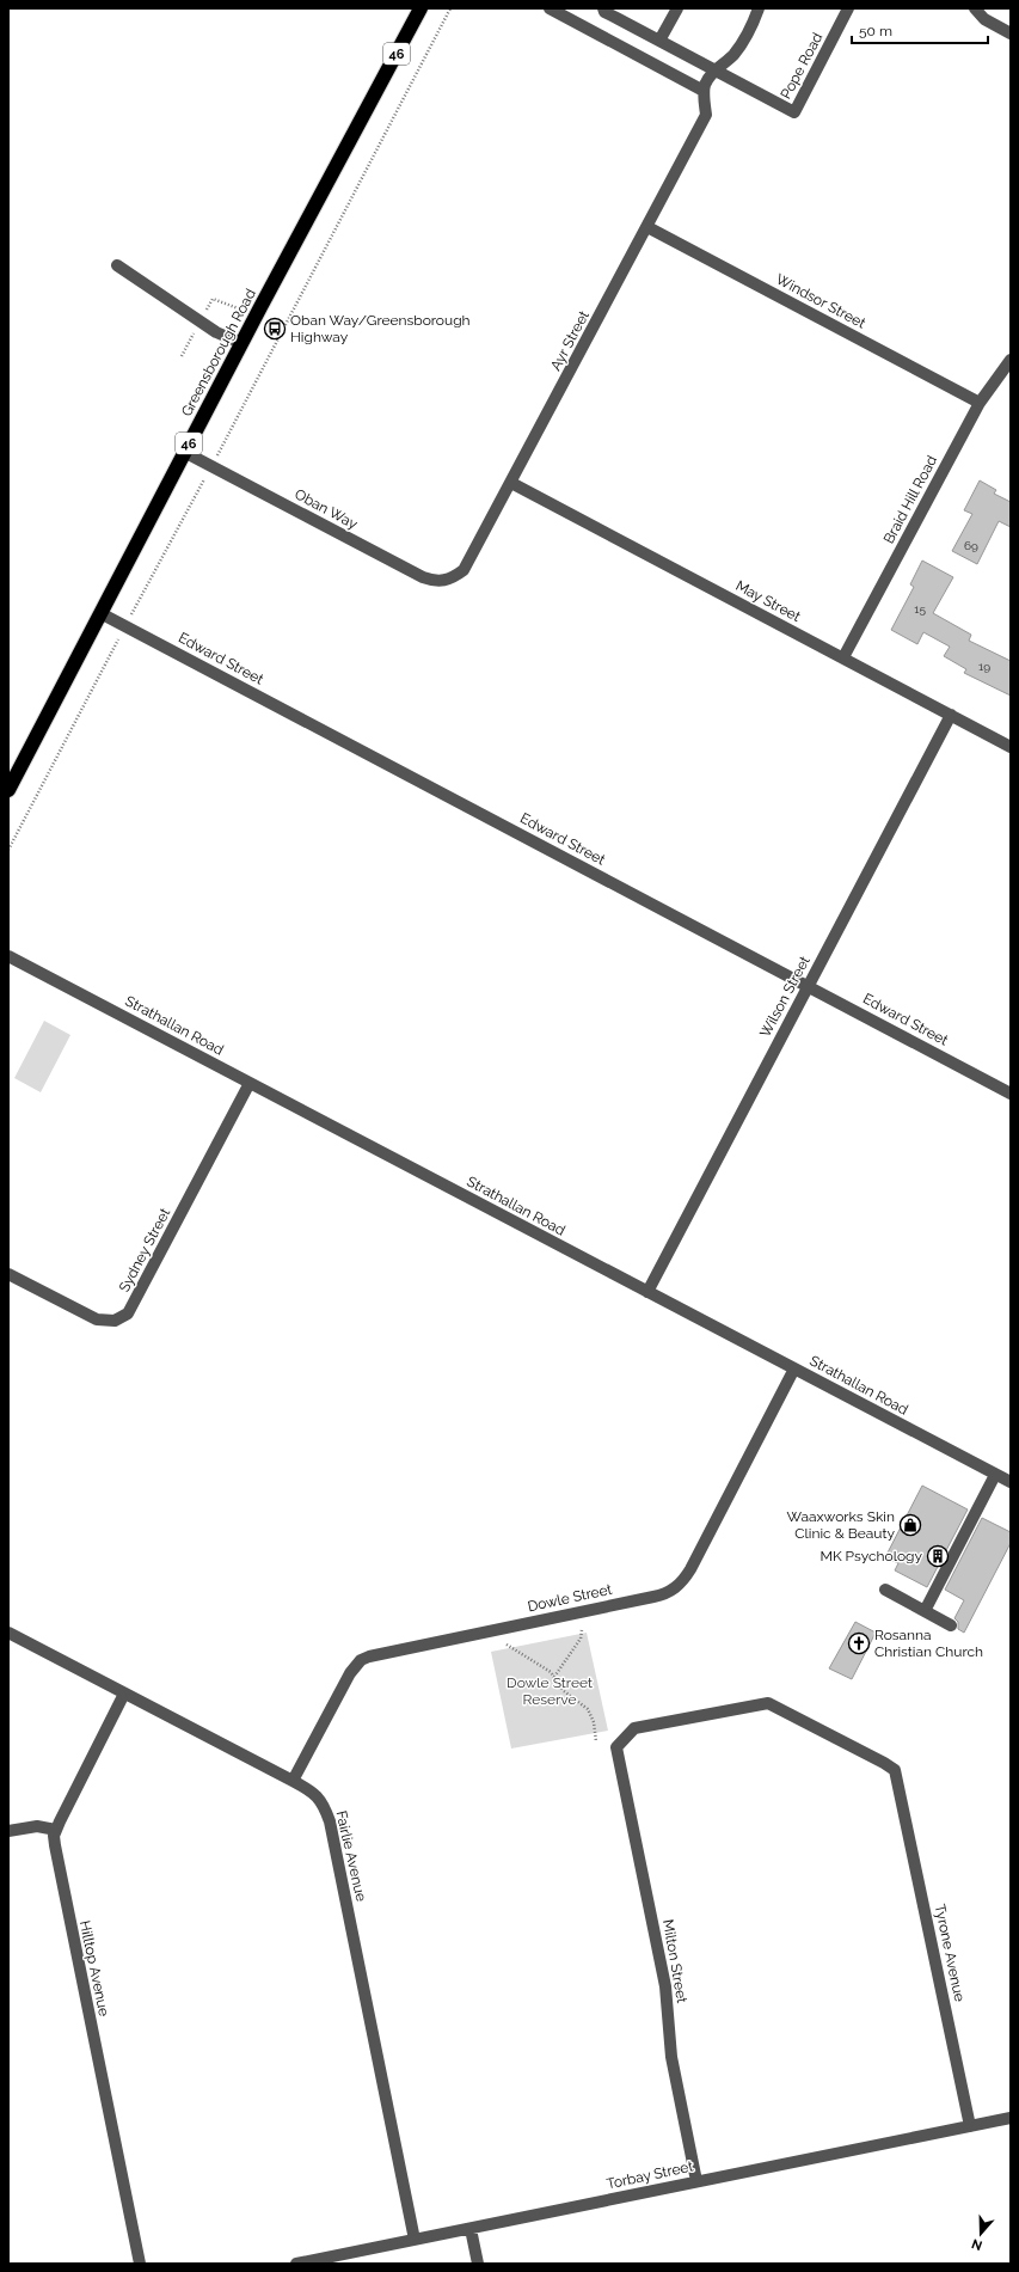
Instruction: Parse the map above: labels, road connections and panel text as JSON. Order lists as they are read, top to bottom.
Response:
{
  "streets": {
    "highway": ["46", "Greensborough Road"],
    "street": [
      "Pope Road",
      "Windsor Street",
      "Ayr Street",
      "Braid Hill Road",
      "Oban Way",
      "May Street",
      "Edward Street",
      "Wilson Street",
      "Strathallan Road",
      "Sydney Street",
      "Dowle Street",
      "Fairlie Avenue",
      "Tyrone Avenue",
      "Milton Street",
      "Hilltop Avenue",
      "Torbay Street"
    ]
  },
  "crossings": [
    ["Windsor Street", "Ayr Street"],
    ["Windsor Street", "Braid Hill Road"],
    ["Ayr Street", "Oban Way"],
    ["Ayr Street", "May Street"],
    ["Greensborough Road", "Oban Way"],
    ["Greensborough Road", "Edward Street"],
    ["Braid Hill Road", "May Street"],
    ["May Street", "Wilson Street"],
    ["Edward Street", "Wilson Street"],
    ["Wilson Street", "Strathallan Road"],
    ["Strathallan Road", "Sydney Street"],
    ["Strathallan Road", "Dowle Street"],
    ["Dowle Street", "Fairlie Avenue"],
    ["Fairlie Avenue", "Hilltop Avenue"],
    ["Fairlie Avenue", "Torbay Street"],
    ["Tyrone Avenue", "Milton Street"],
    ["Tyrone Avenue", "Torbay Street"],
    ["Milton Street", "Torbay Street"]
  ],
  "parks": ["Dowle Street Reserve"],
  "places": {
    "bus stop": ["Oban Way/Greensborough Highway"],
    "shop": ["Waaxworks Skin Clinic & Beauty"],
    "building": ["MK Psychology"],
    "church": ["Rosanna Christian Church"]
  },
  "house_numbers": ["69", "15", "19"],
  "scale_bar": "50 m",
  "north": "bottom"
}
